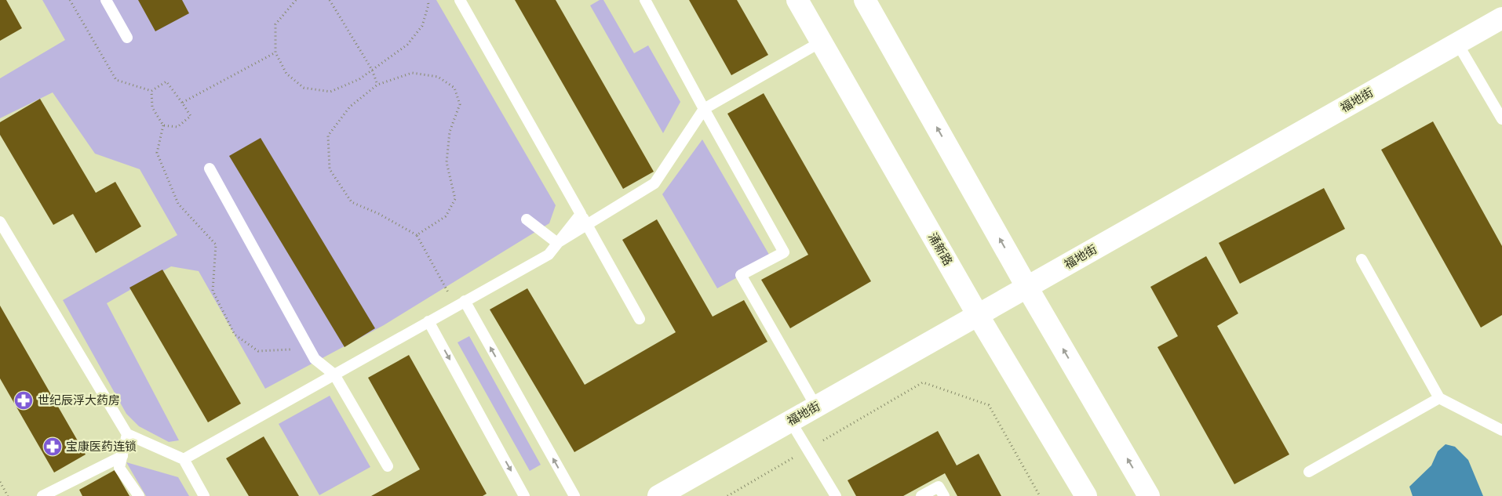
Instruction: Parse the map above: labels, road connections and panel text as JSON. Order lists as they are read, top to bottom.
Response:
{
  "streets": {
    "street": ["福地街", "涌新路"]
  },
  "crossings": [
    ["福地街", "涌新路"]
  ],
  "places": {
    "pharmacy": ["世纪辰浮大药房", "宝康医药连锁"]
  }
}
